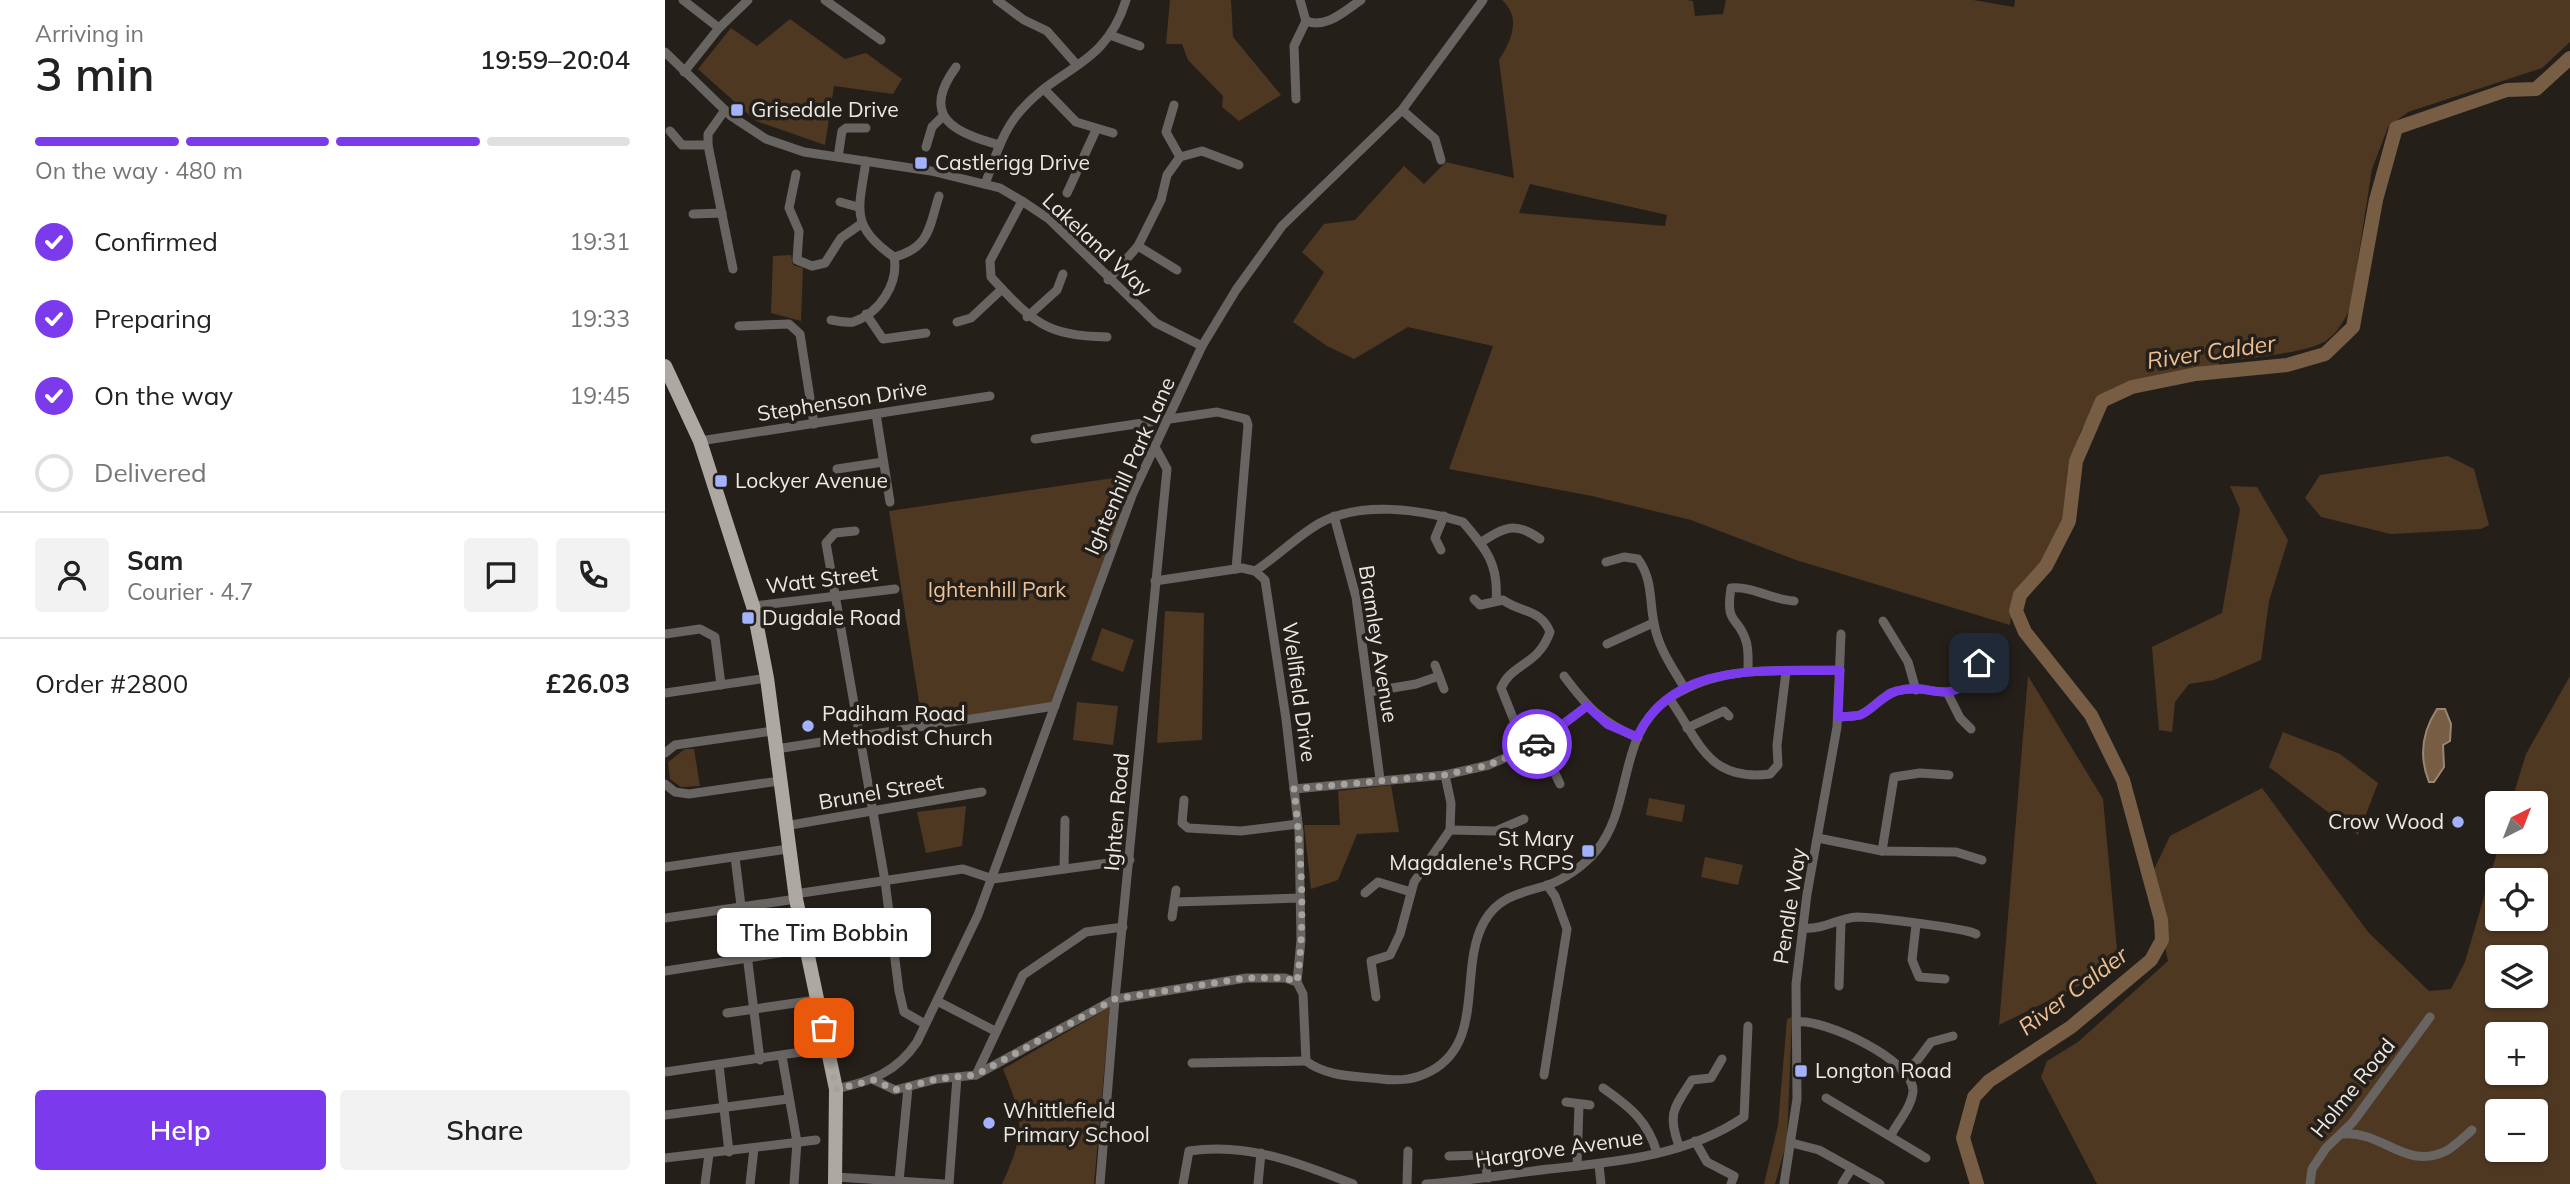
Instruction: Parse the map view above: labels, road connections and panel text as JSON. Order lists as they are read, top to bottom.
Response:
{
  "streets": {
    "street": [
      "Lakeland Way",
      "Stephenson Drive",
      "Ightenhill Park Lane",
      "Watt Street",
      "Bramley Avenue",
      "Wellfield Drive",
      "Brunel Street",
      "Ighten Road",
      "Pendle Way",
      "Holme Road",
      "Hargrove Avenue"
    ]
  },
  "crossings": [
    ["Lakeland Way", "Ightenhill Park Lane"],
    ["Ightenhill Park Lane", "Ighten Road"]
  ],
  "water": ["River Calder"],
  "parks": ["Ightenhill Park"],
  "places": {
    "transit": [
      "Grisedale Drive",
      "Castlerigg Drive",
      "Lockyer Avenue",
      "Dugdale Road",
      "St Mary Magdalene's RCPS",
      "Longton Road"
    ],
    "other": [
      "Padiham Road Methodist Church",
      "Crow Wood",
      "The Tim Bobbin",
      "Whittlefield Primary School"
    ]
  },
  "north": "top right",
  "page": {
    "heading": ["3 min", "Arriving in", "19:59–20:04"],
    "panel": [
      "Sam",
      "Courier · 4.7",
      "Order #2800",
      "£26.03"
    ],
    "bar": "On the way · 480 m",
    "list": [
      ["Confirmed", "19:31"],
      ["Preparing", "19:33"],
      ["On the way", "19:45"],
      "Delivered"
    ],
    "map_buttons": ["+", "−"],
    "bubble": "The Tim Bobbin",
    "buttons": ["Help", "Share"]
  }
}
